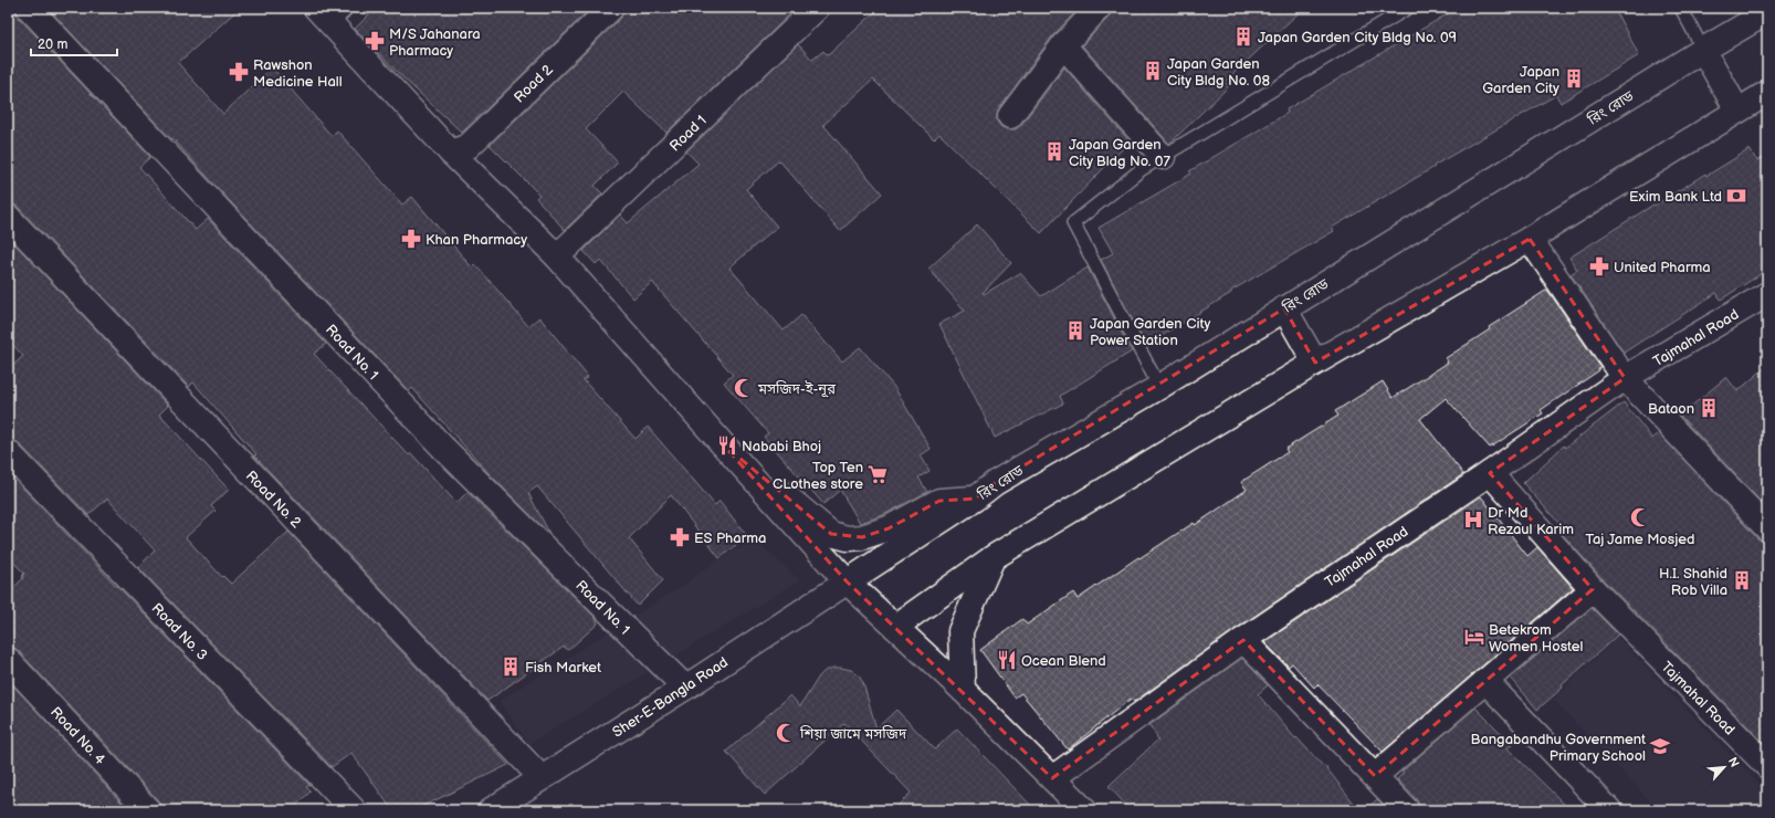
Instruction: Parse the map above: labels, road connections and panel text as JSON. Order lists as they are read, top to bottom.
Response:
{
  "streets": {
    "street": [
      "Road 2",
      "রিং রোড",
      "Road 1",
      "Tajmahal Road",
      "Road No. 1",
      "Road No. 2",
      "Road No. 3",
      "Sher-E-Bangla Road",
      "Road No. 4"
    ]
  },
  "crossings": [
    ["রিং রোড", "Sher-E-Bangla Road"],
    ["Road No. 1", "Sher-E-Bangla Road"],
    ["Road No. 2", "Sher-E-Bangla Road"]
  ],
  "places": {
    "building": [
      "Japan Garden City Bldg No. 09",
      "Japan Garden City Bldg No. 08",
      "Japan Garden City",
      "Japan Garden City Bldg No. 07",
      "Japan Garden City Power Station",
      "Bataon",
      "H.I. Shahid Rob Villa",
      "Fish Market"
    ],
    "pharmacy": [
      "M/S Jahanara Pharmacy",
      "Rawshon Medicine Hall",
      "Khan Pharmacy",
      "United Pharma",
      "ES Pharma"
    ],
    "bank": ["Exim Bank Ltd"],
    "mosque": ["মসজিদ-ই-নূর", "Taj Jame Mosjed", "শিয়া জামে মসজিদ"],
    "restaurant": ["Nababi Bhoj", "Ocean Blend"],
    "supermarket": ["Top Ten CLothes store"],
    "hospital": ["Dr Md Rezaul Karim"],
    "hotel": ["Betekrom Women Hostel"],
    "school or university": ["Bangabandhu Government Primary School"]
  },
  "scale_bar": "20 m",
  "north": "top right"
}
